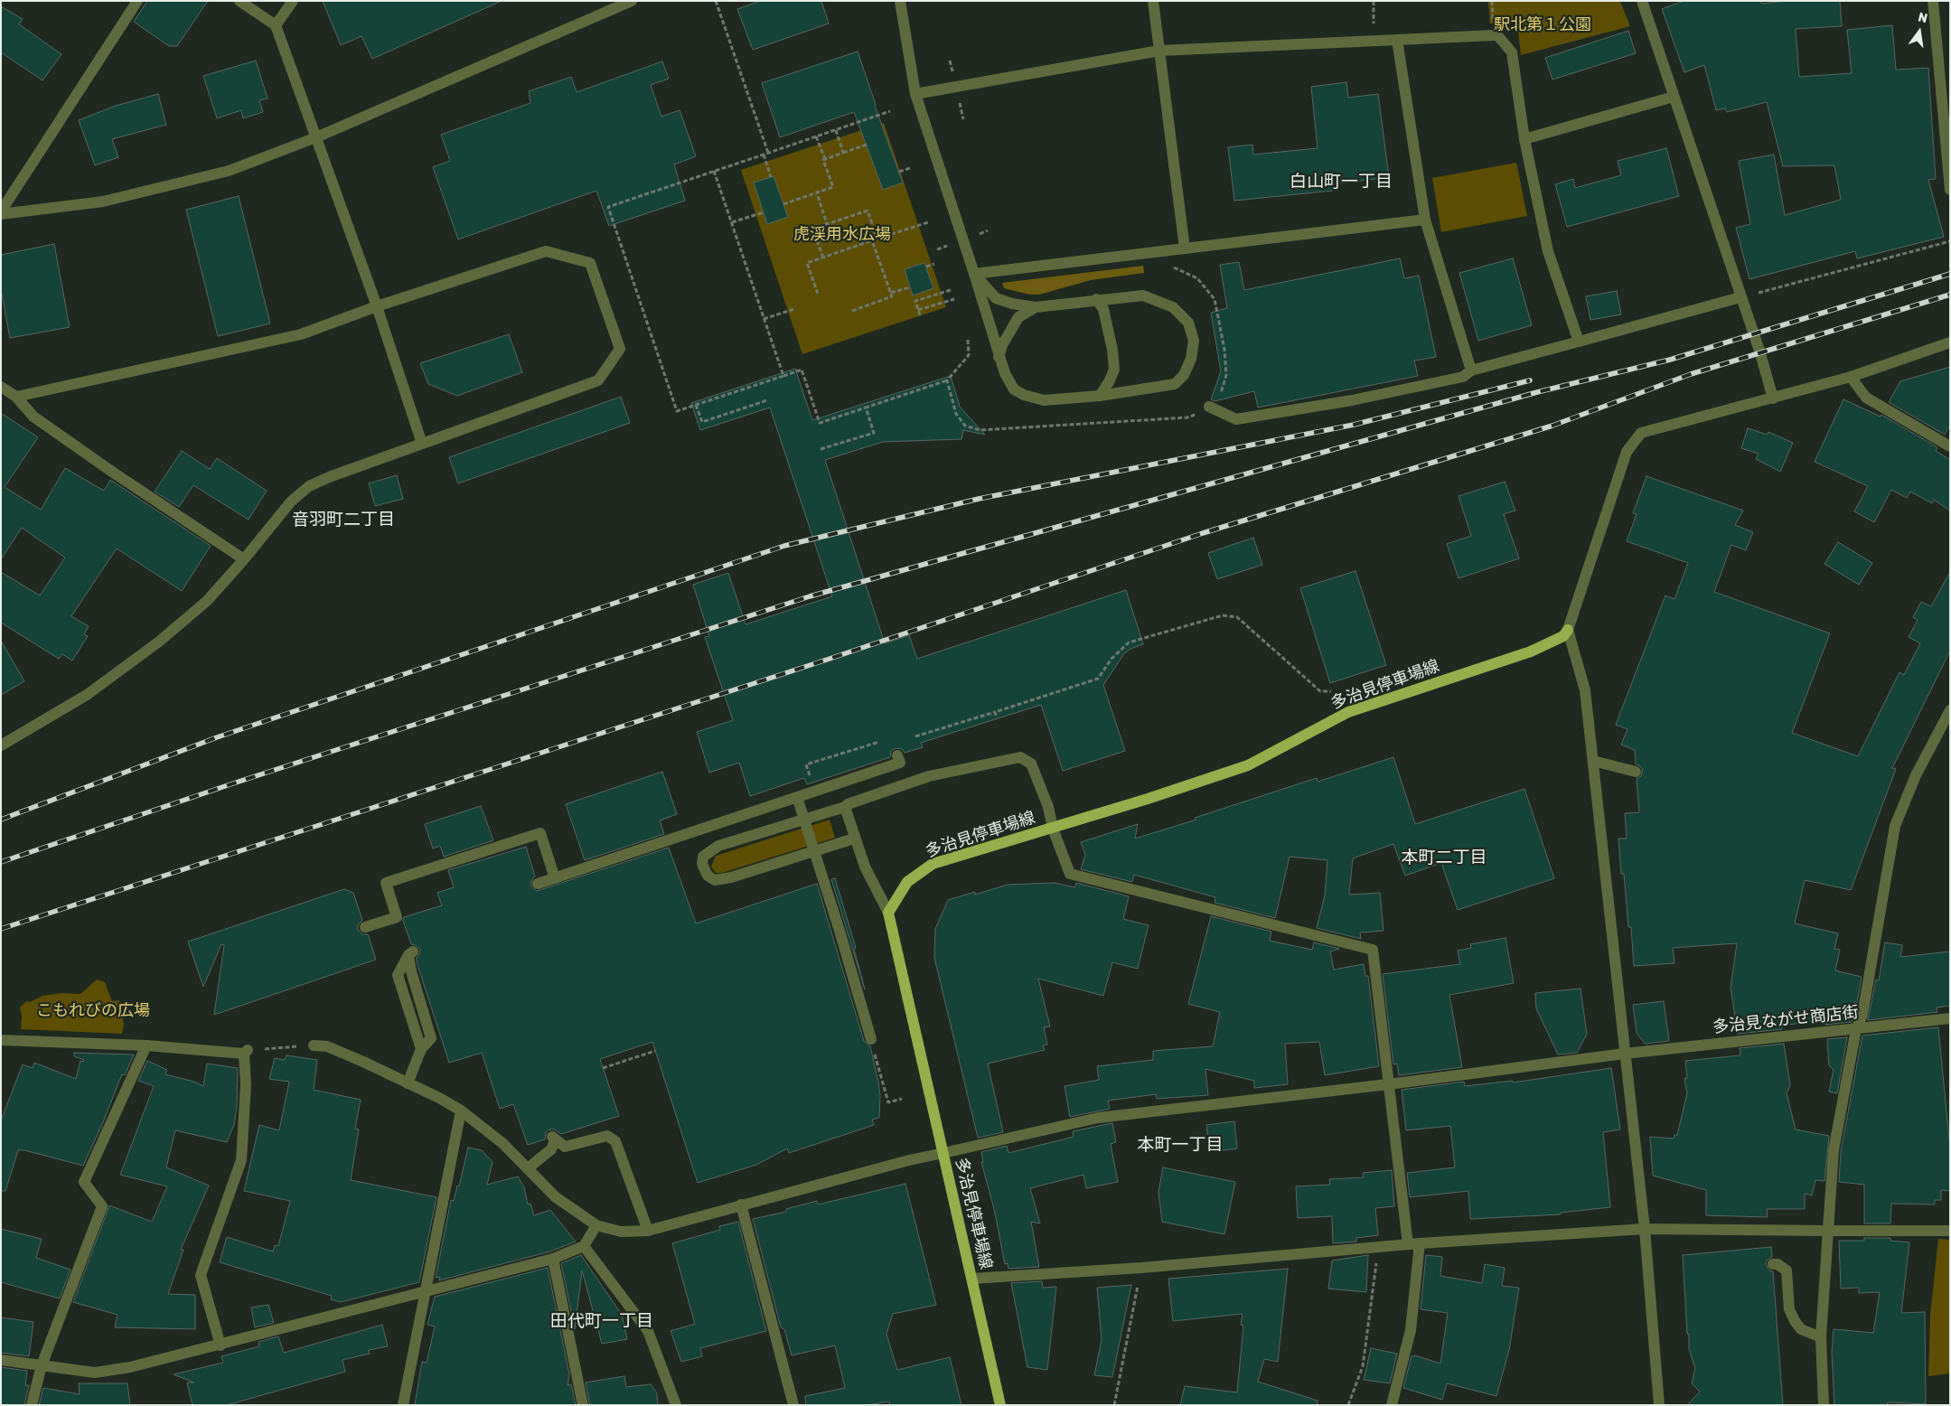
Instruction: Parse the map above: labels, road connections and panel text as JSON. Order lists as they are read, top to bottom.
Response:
{
  "streets": {
    "main road": ["多治見停車場線"],
    "street": ["多治見ながせ商店街"]
  },
  "crossings": [
    ["多治見停車場線", "多治見ながせ商店街"]
  ],
  "districts": [
    "白山町一丁目",
    "音羽町二丁目",
    "本町二丁目",
    "本町一丁目",
    "田代町一丁目"
  ],
  "parks": ["駅北第１公園", "虎渓用水広場", "こもれびの広場"],
  "north": "top"
}
